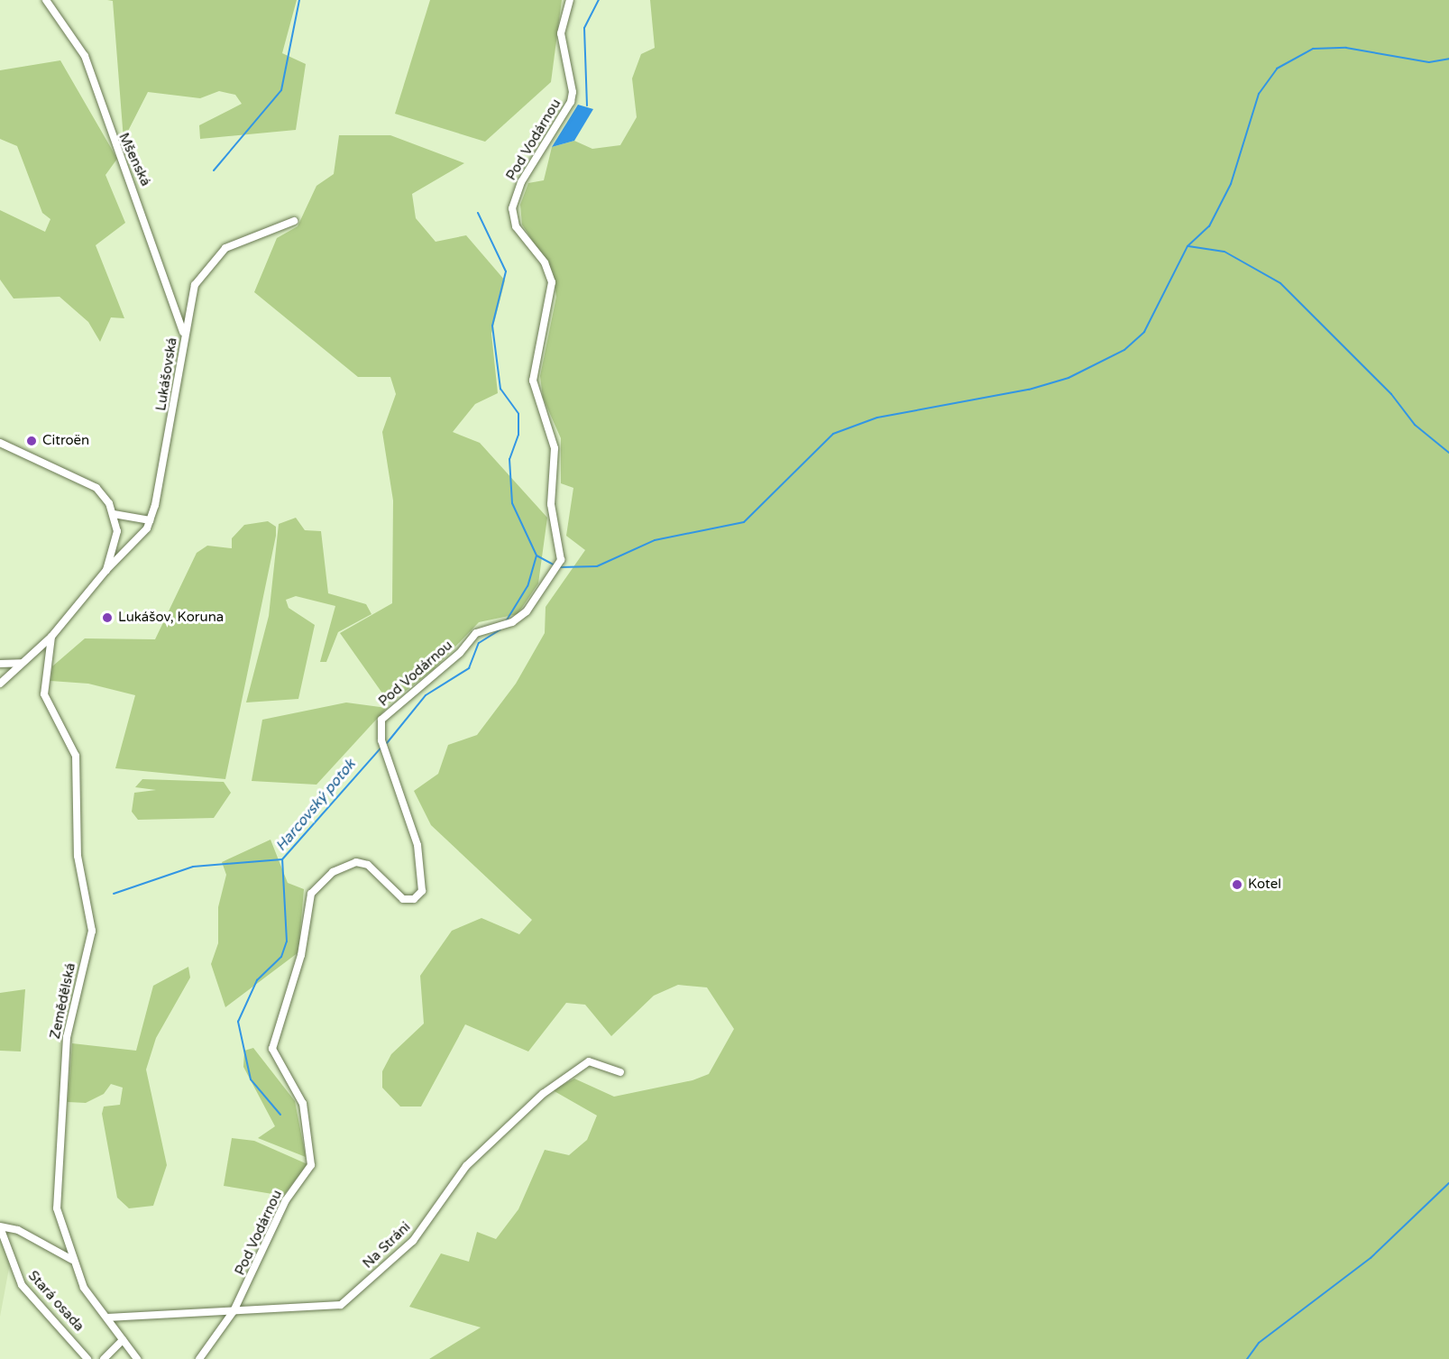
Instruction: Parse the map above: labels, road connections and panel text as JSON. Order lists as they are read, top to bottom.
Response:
{
  "streets": {
    "street": [
      "Pod Vodárnou",
      "Mšenská",
      "Lukášovská",
      "Zemědělská",
      "Na Stráni",
      "Stará osada"
    ]
  },
  "crossings": [
    ["Pod Vodárnou", "Na Stráni"],
    ["Mšenská", "Lukášovská"],
    ["Zemědělská", "Na Stráni"],
    ["Zemědělská", "Stará osada"]
  ],
  "water": ["Harcovský potok"],
  "places": ["Citroën", "Lukášov, Koruna", "Kotel"]
}
